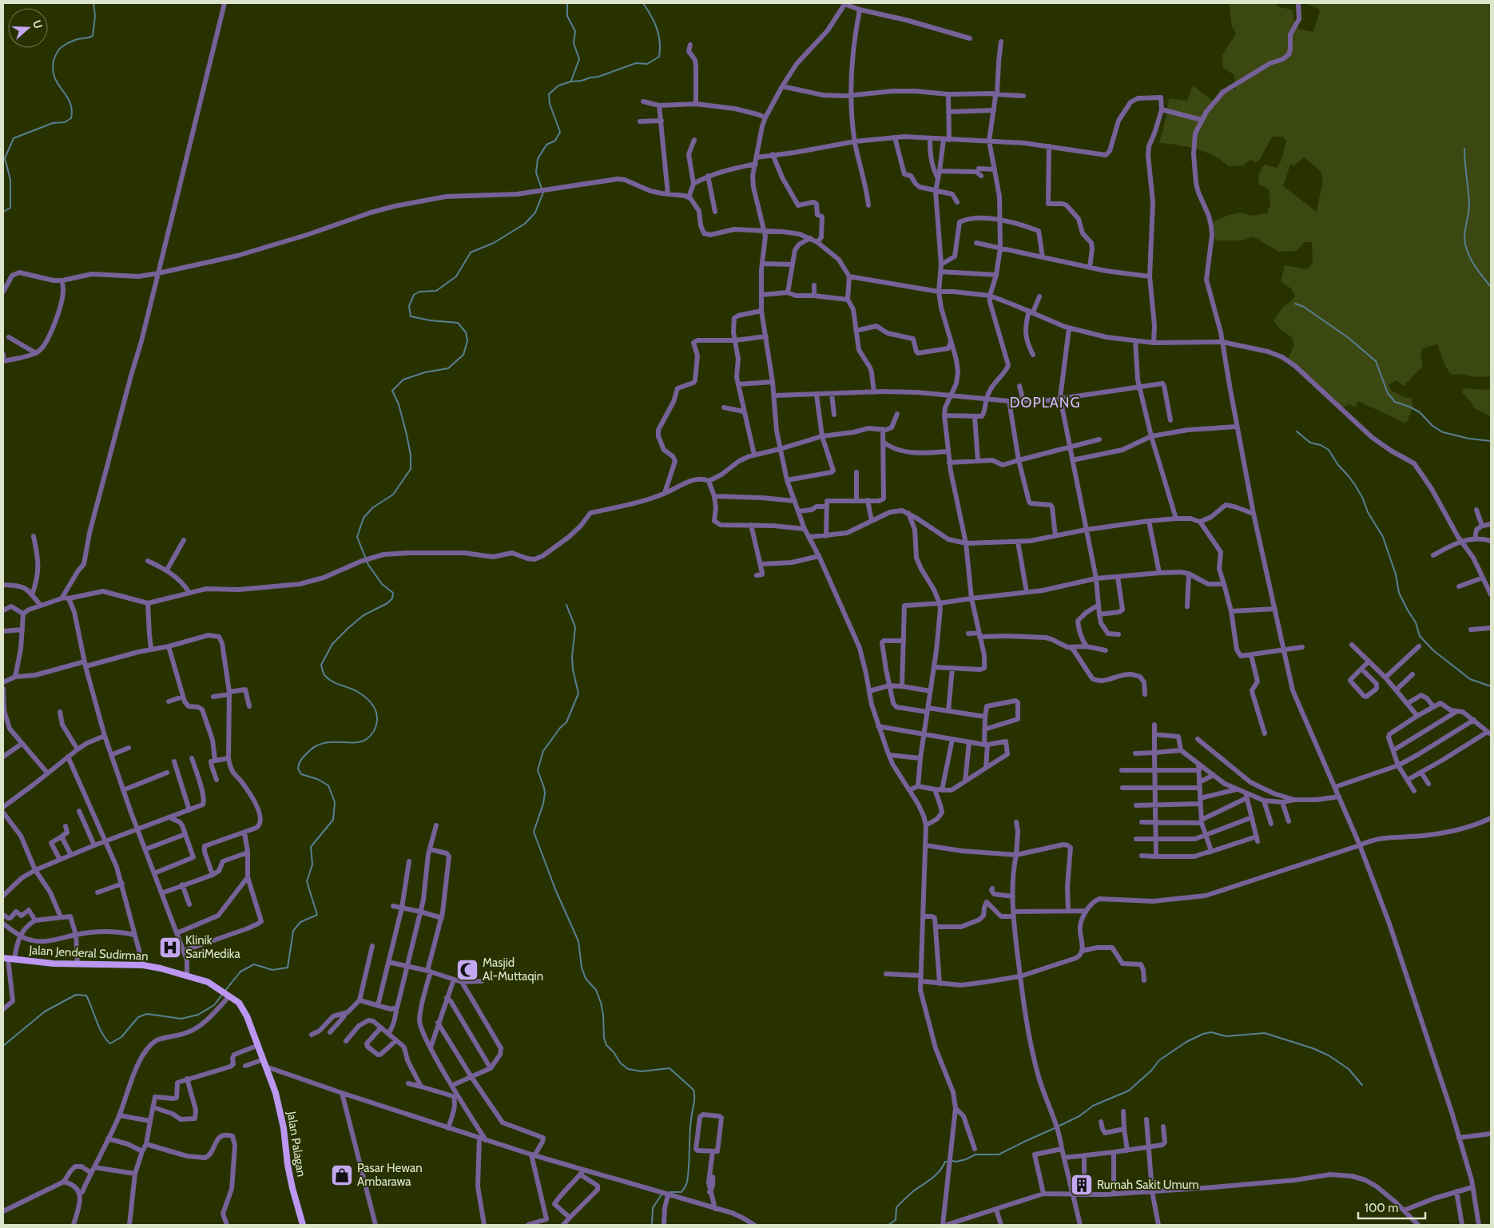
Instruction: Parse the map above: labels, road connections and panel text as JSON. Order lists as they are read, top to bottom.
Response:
{
  "streets": {
    "main road": ["Jalan Jenderal Sudirman", "Jalan Palagan"]
  },
  "crossings": [
    ["Jalan Jenderal Sudirman", "Jalan Palagan"]
  ],
  "districts": ["DOPLANG"],
  "places": {
    "hospital": ["Klinik SariMedika"],
    "mosque": ["Masjid Al-Muttaqin"],
    "shop": ["Pasar Hewan Ambarawa"],
    "building": ["Rumah Sakit Umum"]
  },
  "scale_bar": "100 m",
  "north": "right"
}
